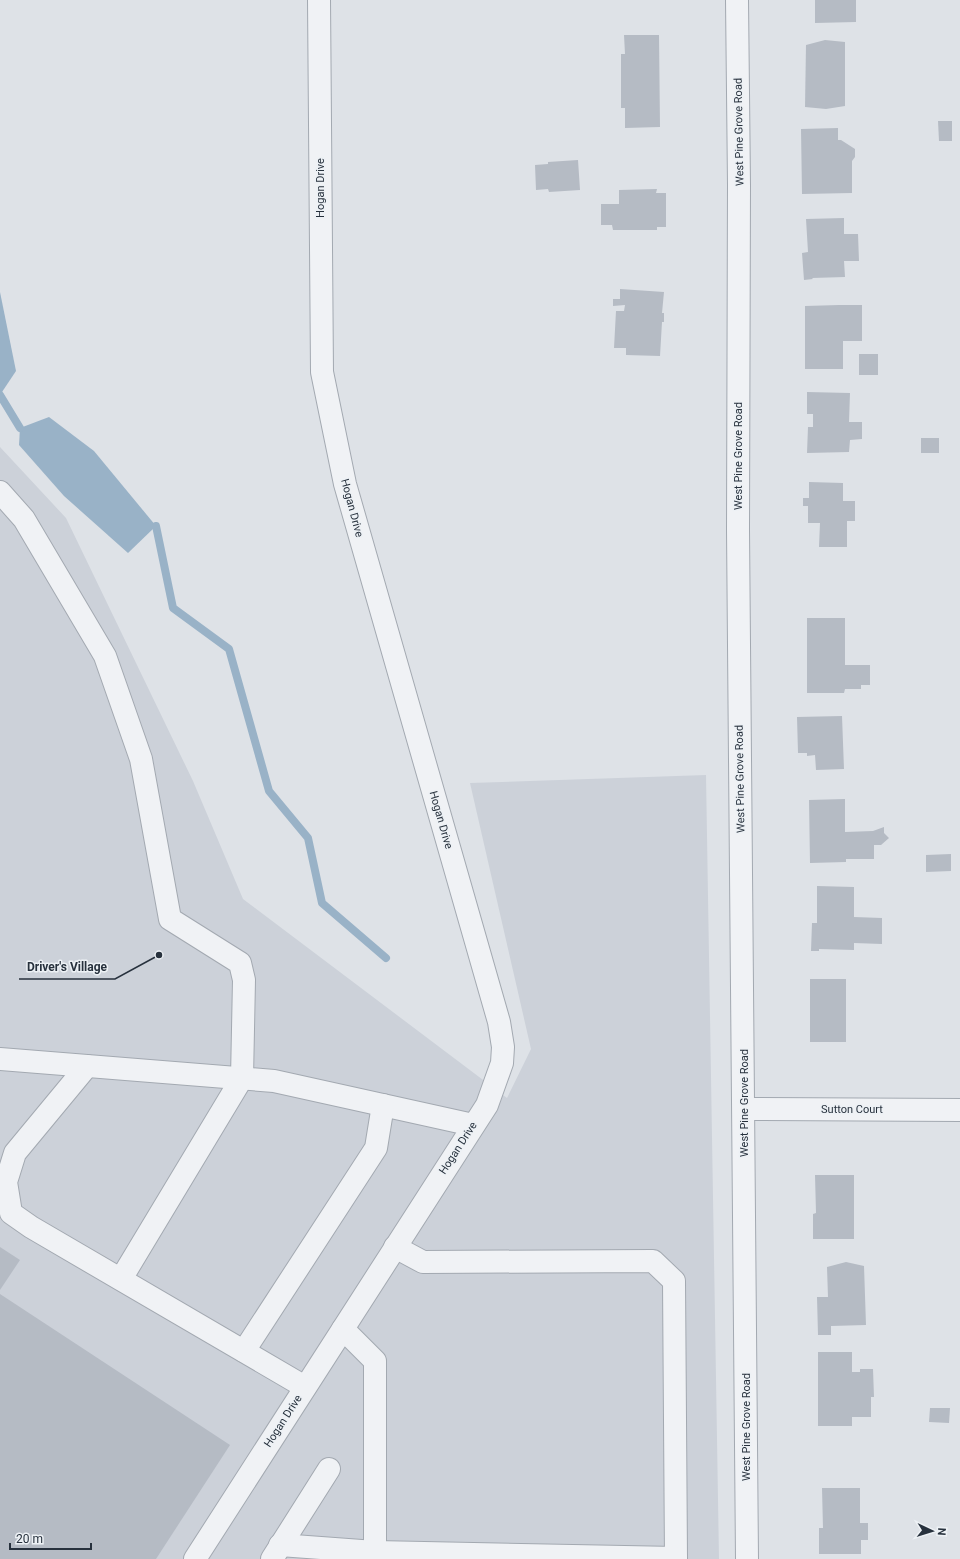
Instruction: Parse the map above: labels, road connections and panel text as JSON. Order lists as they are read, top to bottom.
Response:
{
  "streets": {
    "street": ["West Pine Grove Road", "Hogan Drive", "Sutton Court"]
  },
  "crossings": [
    ["West Pine Grove Road", "Sutton Court"]
  ],
  "places": ["Driver's Village"],
  "scale_bar": "20 m",
  "north": "right"
}
